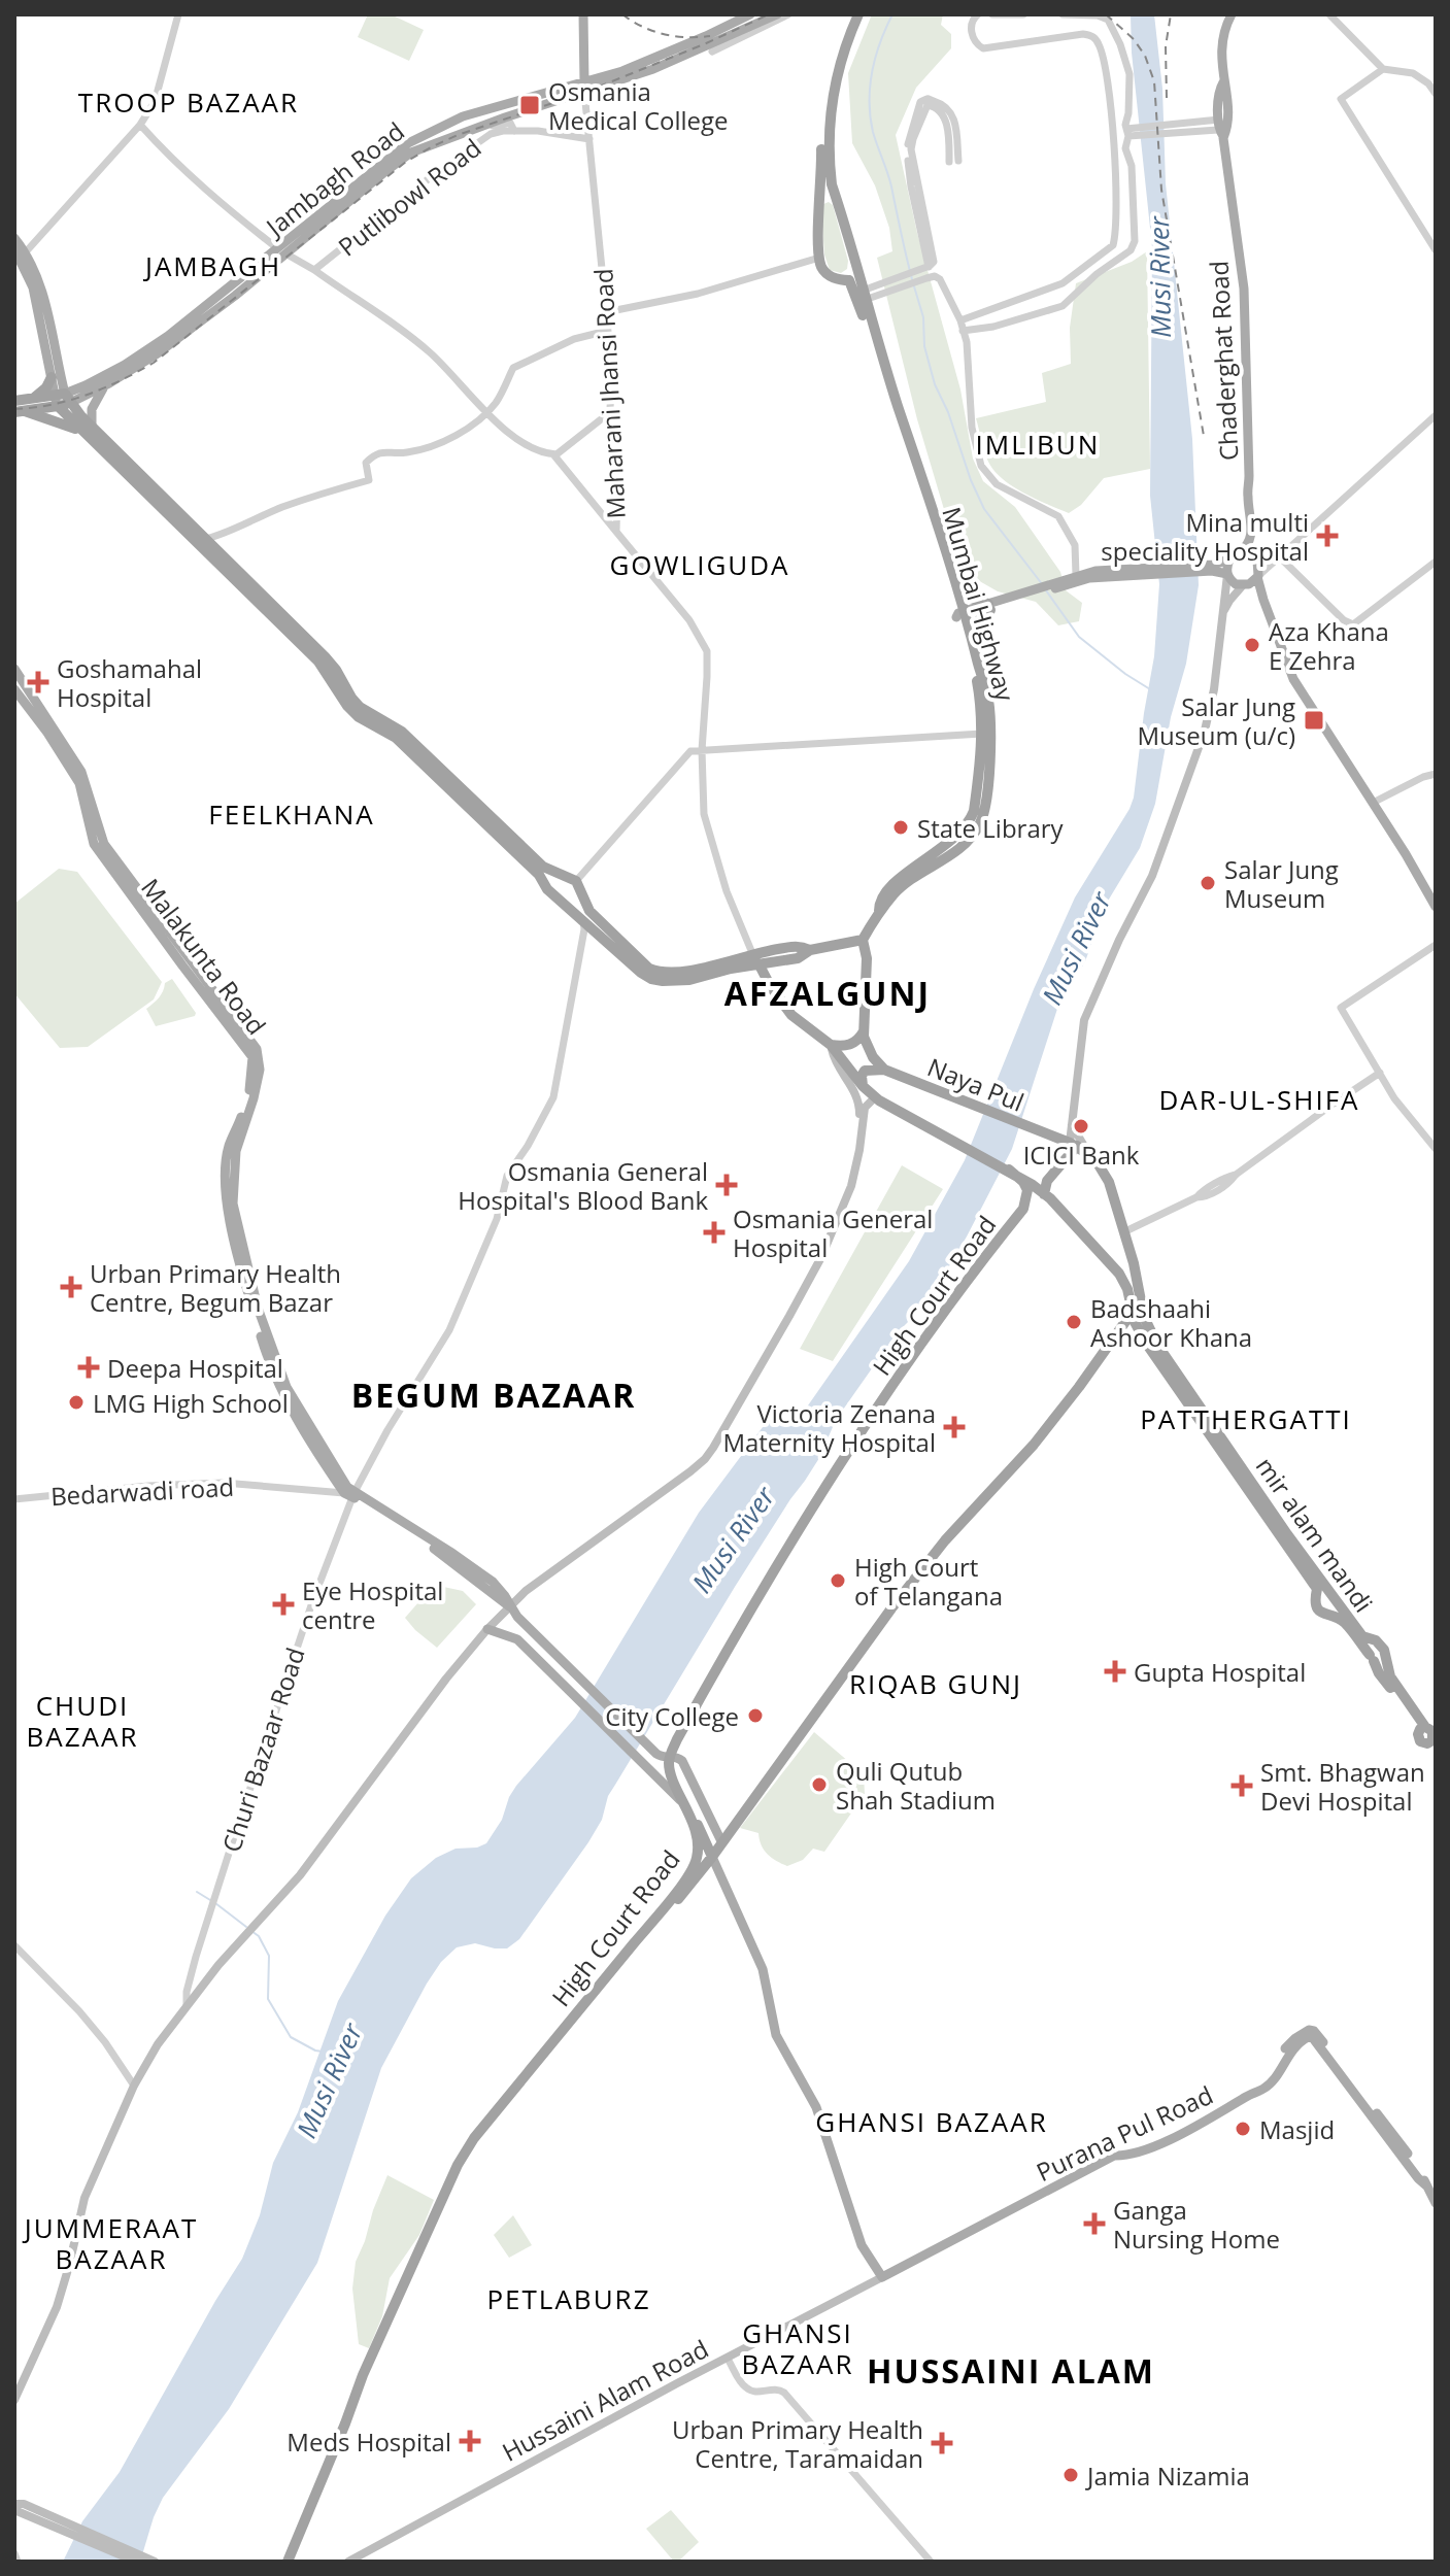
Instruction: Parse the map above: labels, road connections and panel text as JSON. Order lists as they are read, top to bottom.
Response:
{
  "streets": {
    "highway": [
      "Mumbai Highway",
      "Naya Pul",
      "High Court Road",
      "mir alam mandi"
    ],
    "main road": [
      "Jambagh Road",
      "Chaderghat Road",
      "Malakunta Road",
      "Purana Pul Road",
      "Hussaini Alam Road"
    ],
    "street": [
      "Putlibowl Road",
      "Maharani Jhansi Road",
      "Bedarwadi road",
      "Churi Bazaar Road"
    ]
  },
  "crossings": [
    ["Jambagh Road", "Maharani Jhansi Road"],
    ["Putlibowl Road", "Maharani Jhansi Road"],
    ["Malakunta Road", "Bedarwadi road"],
    ["Malakunta Road", "Churi Bazaar Road"],
    ["Bedarwadi road", "Churi Bazaar Road"],
    ["Purana Pul Road", "Hussaini Alam Road"]
  ],
  "districts": [
    "TROOP BAZAAR",
    "JAMBAGH",
    "IMLIBUN",
    "GOWLIGUDA",
    "FEELKHANA",
    "AFZALGUNJ",
    "DAR-UL-SHIFA",
    "BEGUM BAZAAR",
    "PATTHERGATTI",
    "RIQAB GUNJ",
    "CHUDI BAZAAR",
    "GHANSI BAZAAR",
    "JUMMERAAT BAZAAR",
    "PETLABURZ",
    "GHANSI BAZAAR",
    "HUSSAINI ALAM"
  ],
  "water": ["Musi River"],
  "places": {
    "transit": ["Osmania Medical College", "Salar Jung Museum (u/c)"],
    "health": [
      "Mina multi speciality Hospital",
      "Goshamahal Hospital",
      "Osmania General Hospital's Blood Bank",
      "Osmania General Hospital",
      "Urban Primary Health Centre, Begum Bazar",
      "Deepa Hospital",
      "Victoria Zenana Maternity Hospital",
      "Eye Hospital centre",
      "Gupta Hospital",
      "Smt. Bhagwan Devi Hospital",
      "Ganga Nursing Home",
      "Meds Hospital",
      "Urban Primary Health Centre, Taramaidan"
    ],
    "other": [
      "Aza Khana E Zehra",
      "State Library",
      "Salar Jung Museum",
      "ICICI Bank",
      "Badshaahi Ashoor Khana",
      "LMG High School",
      "High Court of Telangana",
      "City College",
      "Quli Qutub Shah Stadium",
      "Masjid",
      "Jamia Nizamia"
    ]
  }
}
